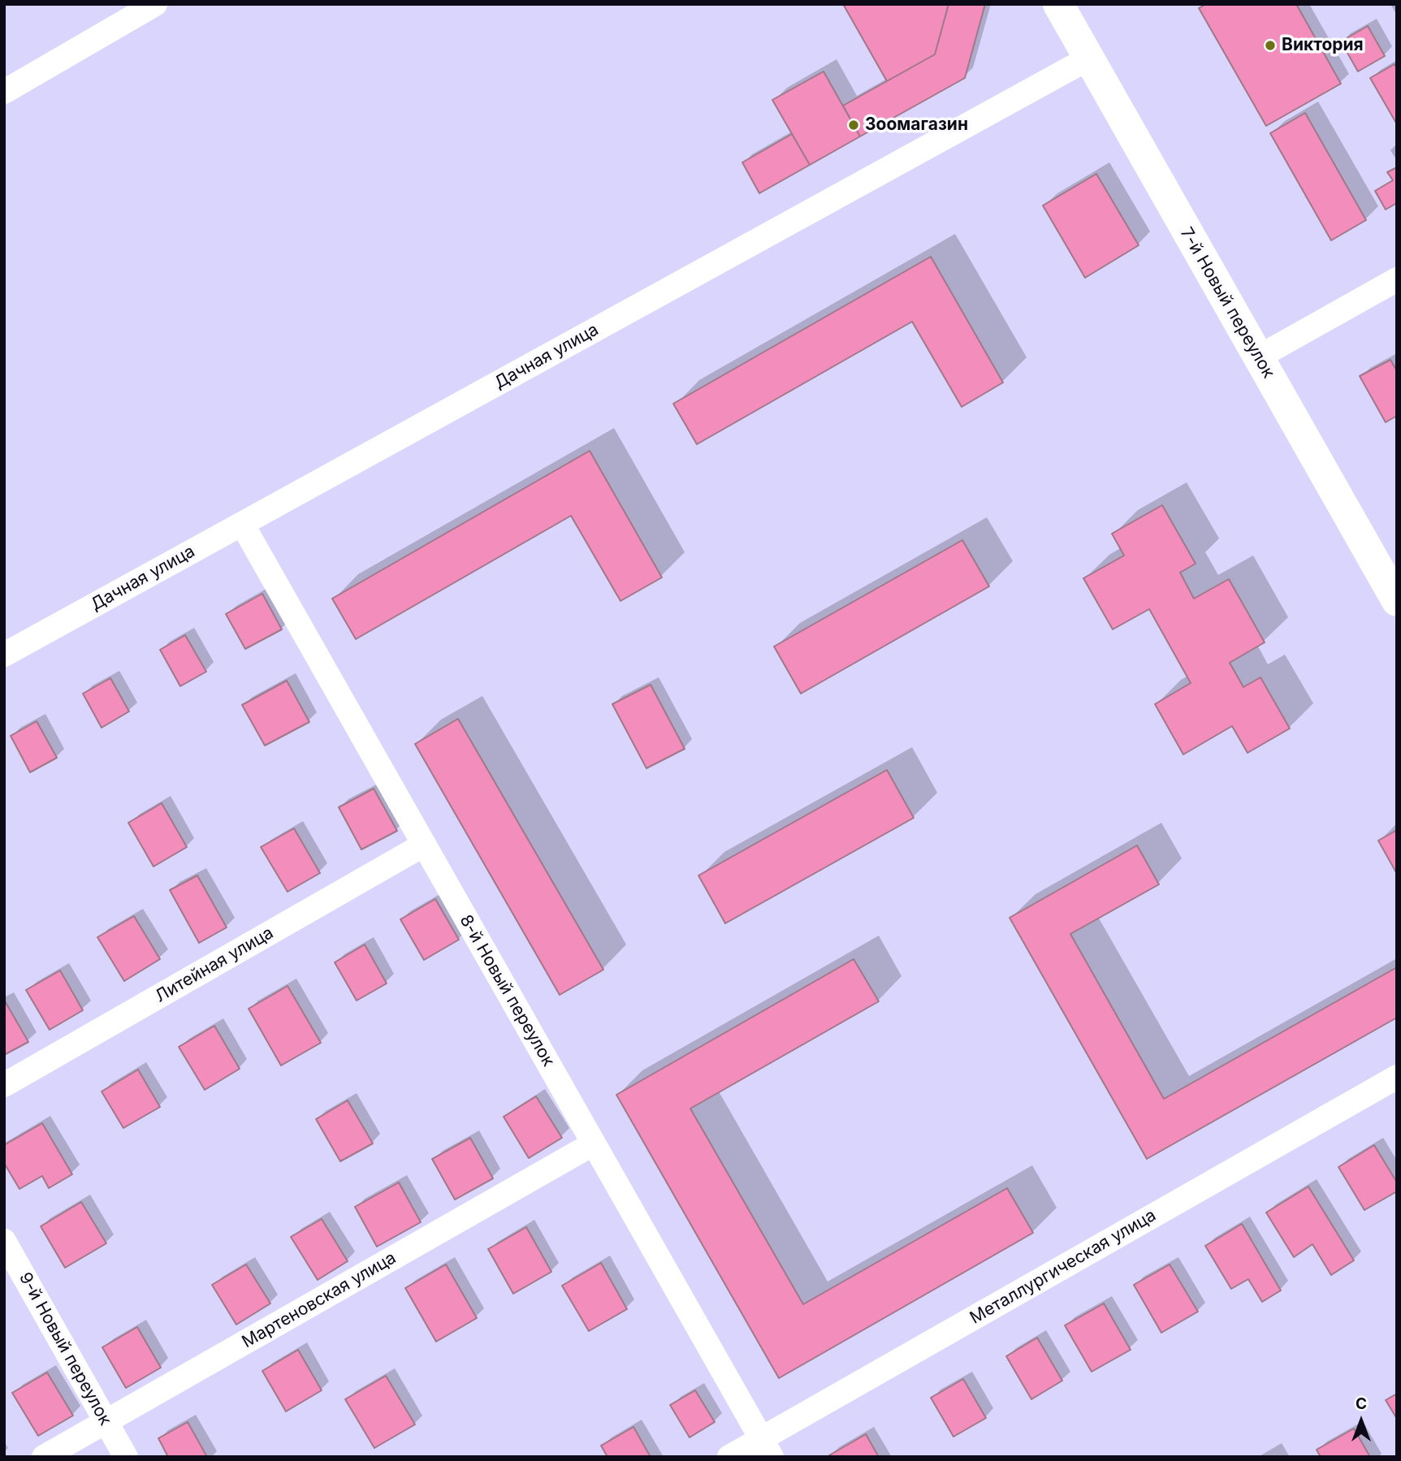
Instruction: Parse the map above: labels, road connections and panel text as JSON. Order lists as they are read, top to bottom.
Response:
{
  "streets": {
    "street": [
      "7-й Новый переулок",
      "Дачная улица",
      "Литейная улица",
      "8-й Новый переулок",
      "Металлургическая улица",
      "Мартеновская улица",
      "9-й Новый переулок"
    ]
  },
  "crossings": [
    ["7-й Новый переулок", "Дачная улица"],
    ["Дачная улица", "8-й Новый переулок"],
    ["Литейная улица", "8-й Новый переулок"],
    ["8-й Новый переулок", "Металлургическая улица"],
    ["8-й Новый переулок", "Мартеновская улица"],
    ["Мартеновская улица", "9-й Новый переулок"]
  ],
  "places": ["Виктория", "Зоомагазин"],
  "north": "top"
}
